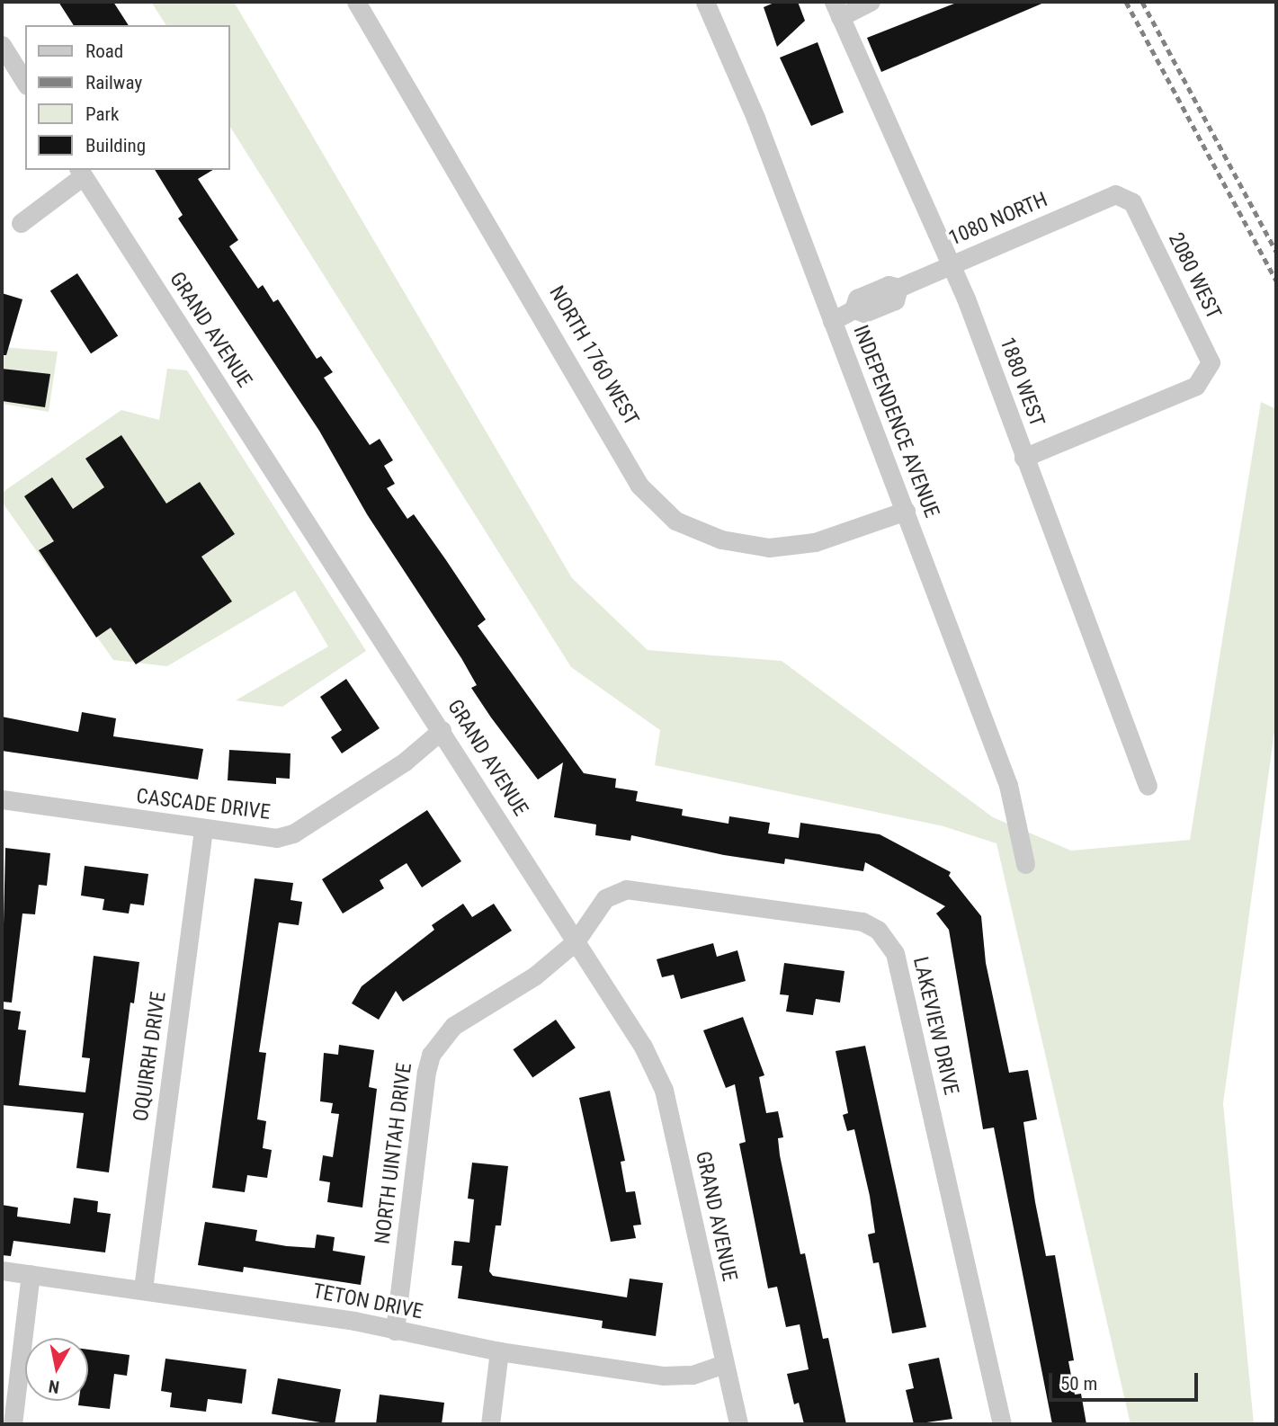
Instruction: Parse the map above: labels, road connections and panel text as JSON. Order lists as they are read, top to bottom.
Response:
{
  "streets": {
    "street": [
      "1080 NORTH",
      "2080 WEST",
      "GRAND AVENUE",
      "NORTH 1760 WEST",
      "1880 WEST",
      "INDEPENDENCE AVENUE",
      "CASCADE DRIVE",
      "LAKEVIEW DRIVE",
      "OQUIRRH DRIVE",
      "NORTH UINTAH DRIVE",
      "TETON DRIVE"
    ]
  },
  "crossings": [
    ["1080 NORTH", "2080 WEST"],
    ["1080 NORTH", "1880 WEST"],
    ["1080 NORTH", "INDEPENDENCE AVENUE"],
    ["2080 WEST", "1880 WEST"],
    ["GRAND AVENUE", "CASCADE DRIVE"],
    ["GRAND AVENUE", "LAKEVIEW DRIVE"],
    ["GRAND AVENUE", "NORTH UINTAH DRIVE"],
    ["GRAND AVENUE", "TETON DRIVE"],
    ["NORTH 1760 WEST", "INDEPENDENCE AVENUE"],
    ["CASCADE DRIVE", "OQUIRRH DRIVE"],
    ["LAKEVIEW DRIVE", "NORTH UINTAH DRIVE"],
    ["OQUIRRH DRIVE", "TETON DRIVE"],
    ["NORTH UINTAH DRIVE", "TETON DRIVE"]
  ],
  "legend": [
    "Road",
    "Railway",
    "Park",
    "Building"
  ],
  "scale_bar": "50 m",
  "north": "bottom"
}
